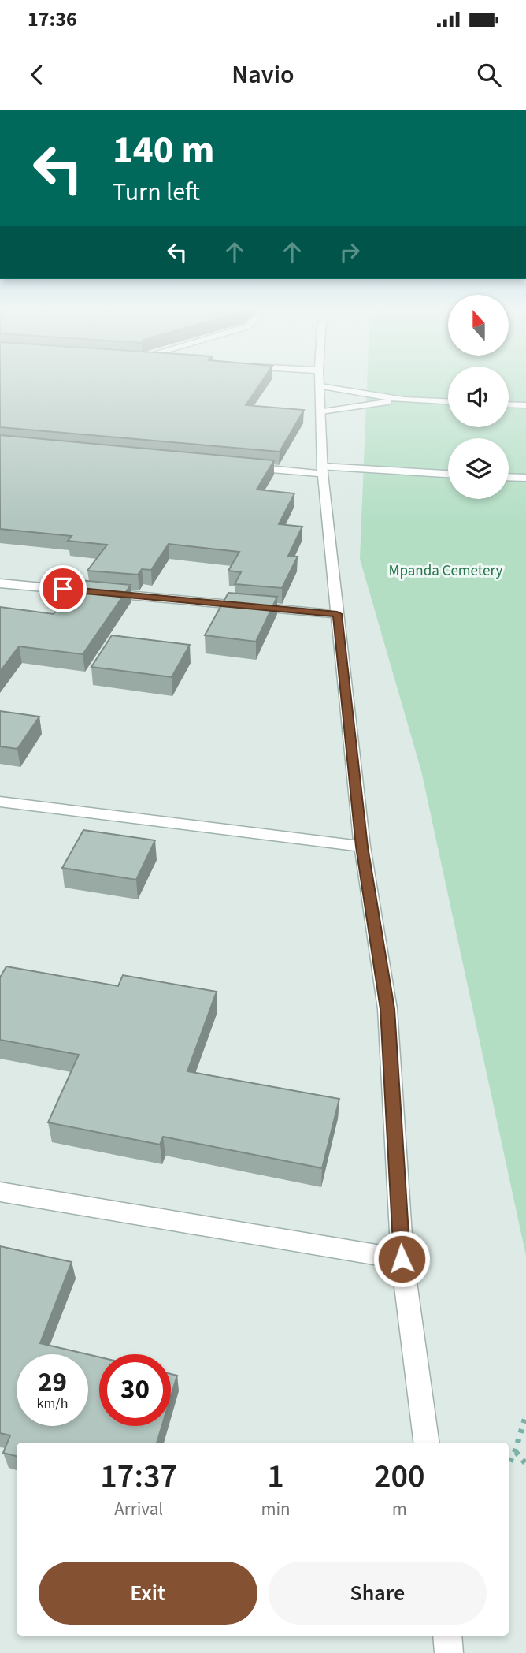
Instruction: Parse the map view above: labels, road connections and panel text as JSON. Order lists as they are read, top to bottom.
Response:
{
  "parks": ["Mpanda Cemetery"],
  "north": "top",
  "page": {
    "status": "17:36",
    "header": "Navio",
    "turn": ["140 m", "Turn left"],
    "speed": "29 km/h",
    "limit": "30",
    "eta": [
      "17:37",
      "Arrival",
      "1",
      "min",
      "200",
      "m"
    ],
    "buttons": ["Exit", "Share"]
  }
}
